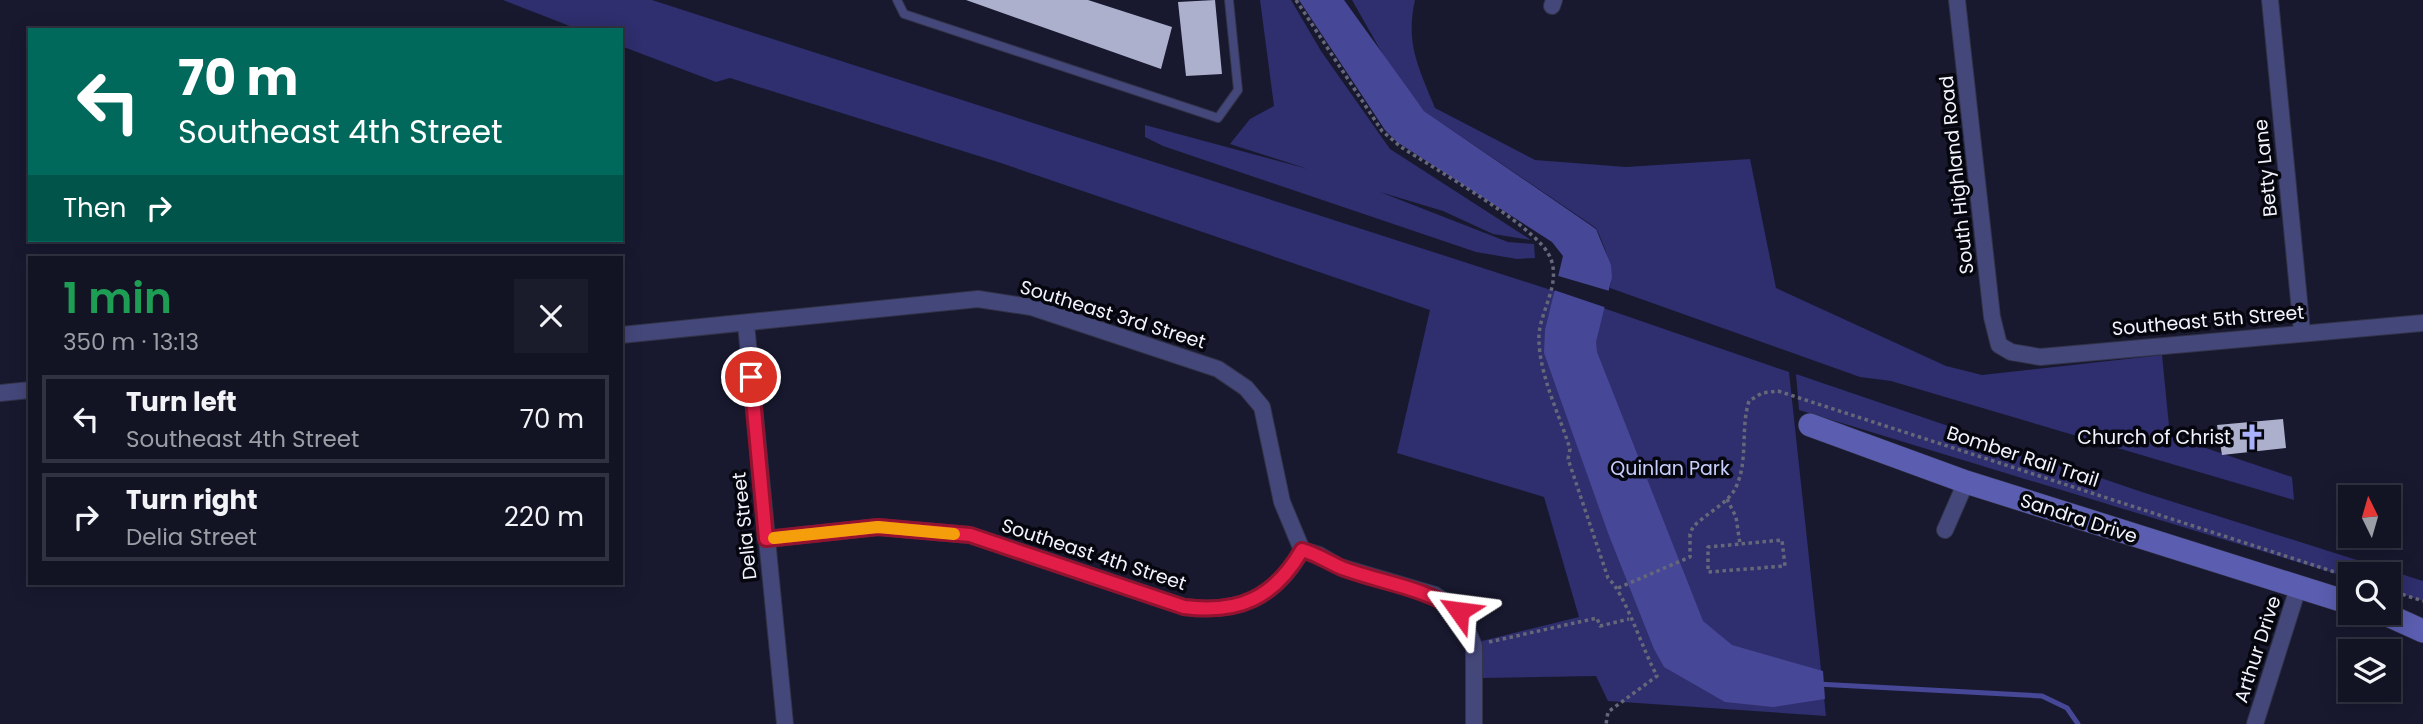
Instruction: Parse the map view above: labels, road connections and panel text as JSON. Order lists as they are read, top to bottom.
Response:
{
  "streets": {
    "street": [
      "Betty Lane",
      "South Highland Road",
      "Southeast 3rd Street",
      "Southeast 5th Street",
      "Sandra Drive",
      "Delia Street",
      "Southeast 4th Street",
      "Arthur Drive"
    ],
    "path": ["Bomber Rail Trail"]
  },
  "crossings": [
    ["Betty Lane", "Southeast 5th Street"],
    ["South Highland Road", "Southeast 5th Street"],
    ["Southeast 3rd Street", "Delia Street"],
    ["Southeast 3rd Street", "Southeast 4th Street"],
    ["Sandra Drive", "Arthur Drive"],
    ["Delia Street", "Southeast 4th Street"]
  ],
  "parks": ["Quinlan Park"],
  "places": {
    "church": ["Church of Christ"]
  },
  "north": "top",
  "page": {
    "turn": ["70 m", "Southeast 4th Street"],
    "then": "Then",
    "heading": ["1 min", "350 m · 13:13"],
    "list": [
      {
        "name": "Turn left",
        "note": "Southeast 4th Street",
        "value": "70 m"
      },
      {
        "name": "Turn right",
        "note": "Delia Street",
        "value": "220 m"
      }
    ]
  }
}
